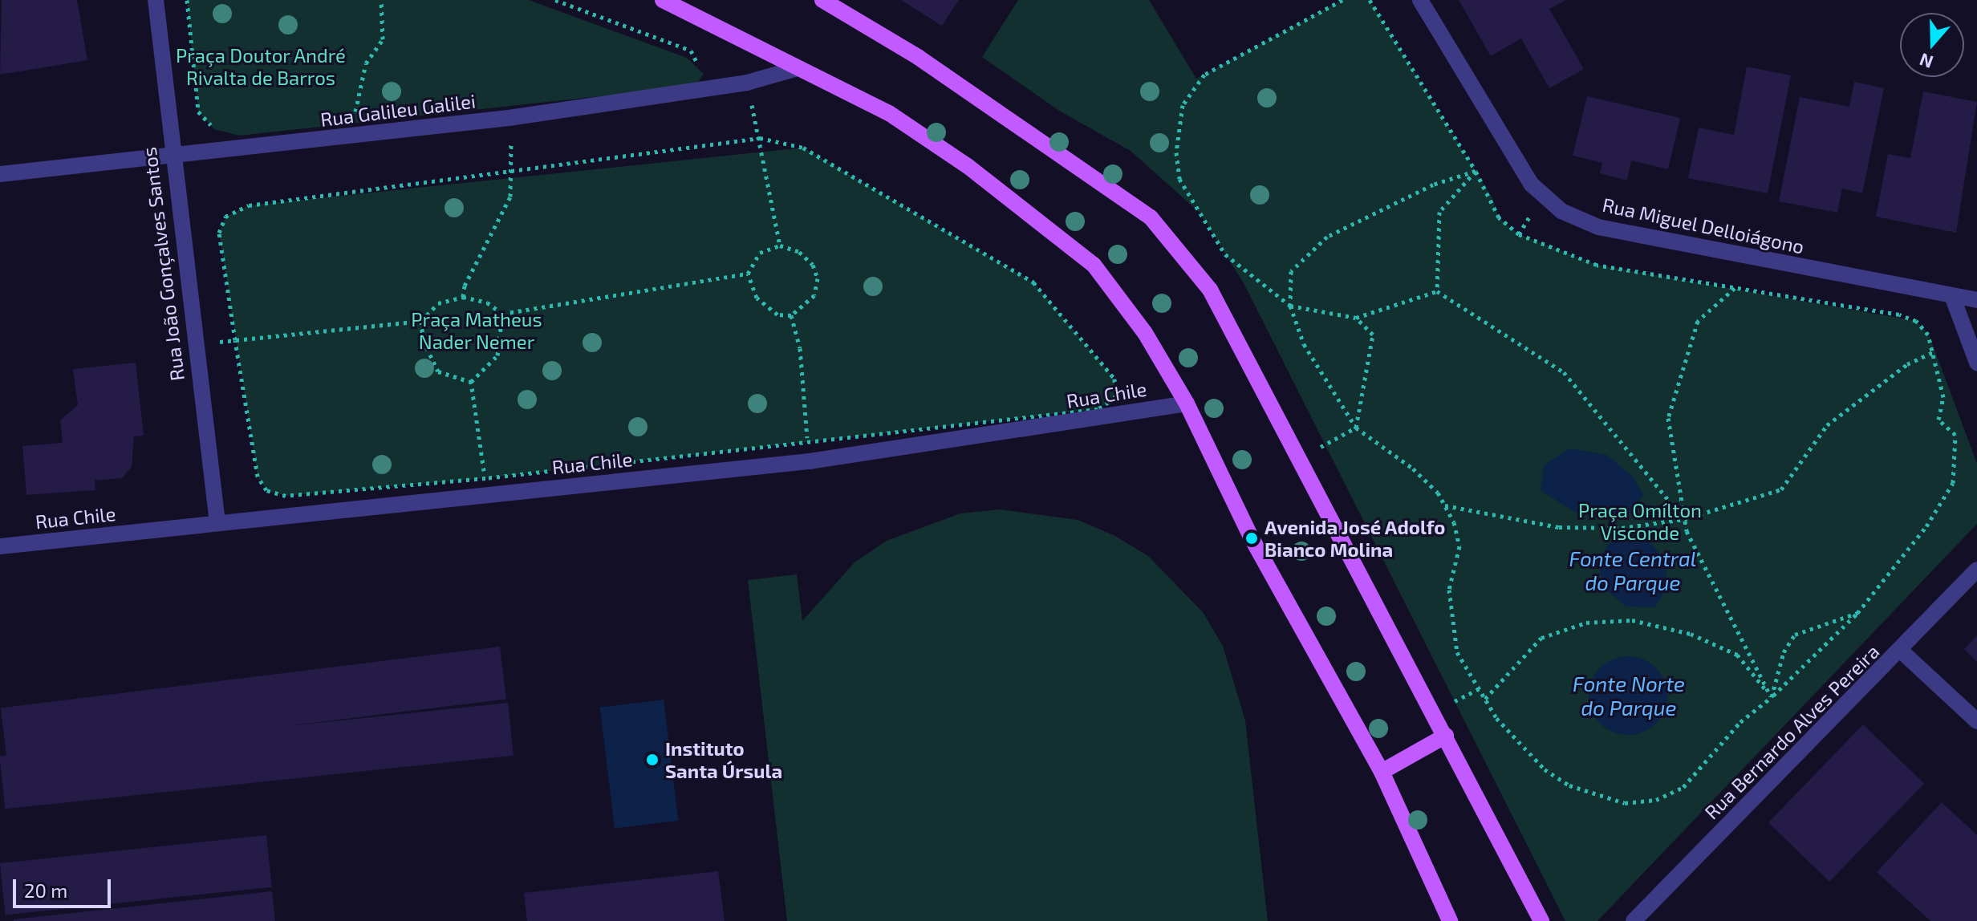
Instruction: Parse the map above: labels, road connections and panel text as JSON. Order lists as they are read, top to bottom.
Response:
{
  "streets": {
    "street": [
      "Rua Galileu Galilei",
      "Rua Miguel Delloiágono",
      "Rua João Gonçalves Santos",
      "Rua Chile",
      "Rua Bernardo Alves Pereira"
    ]
  },
  "crossings": [
    ["Rua Galileu Galilei", "Rua João Gonçalves Santos"],
    ["Rua João Gonçalves Santos", "Rua Chile"]
  ],
  "water": ["Fonte Central do Parque", "Fonte Norte do Parque"],
  "parks": ["Praça Doutor André Rivalta de Barros", "Praça Matheus Nader Nemer", "Praça Omílton Visconde"],
  "places": ["Avenida José Adolfo Bianco Molina", "Instituto Santa Úrsula"],
  "scale_bar": "20 m",
  "north": "bottom"
}
